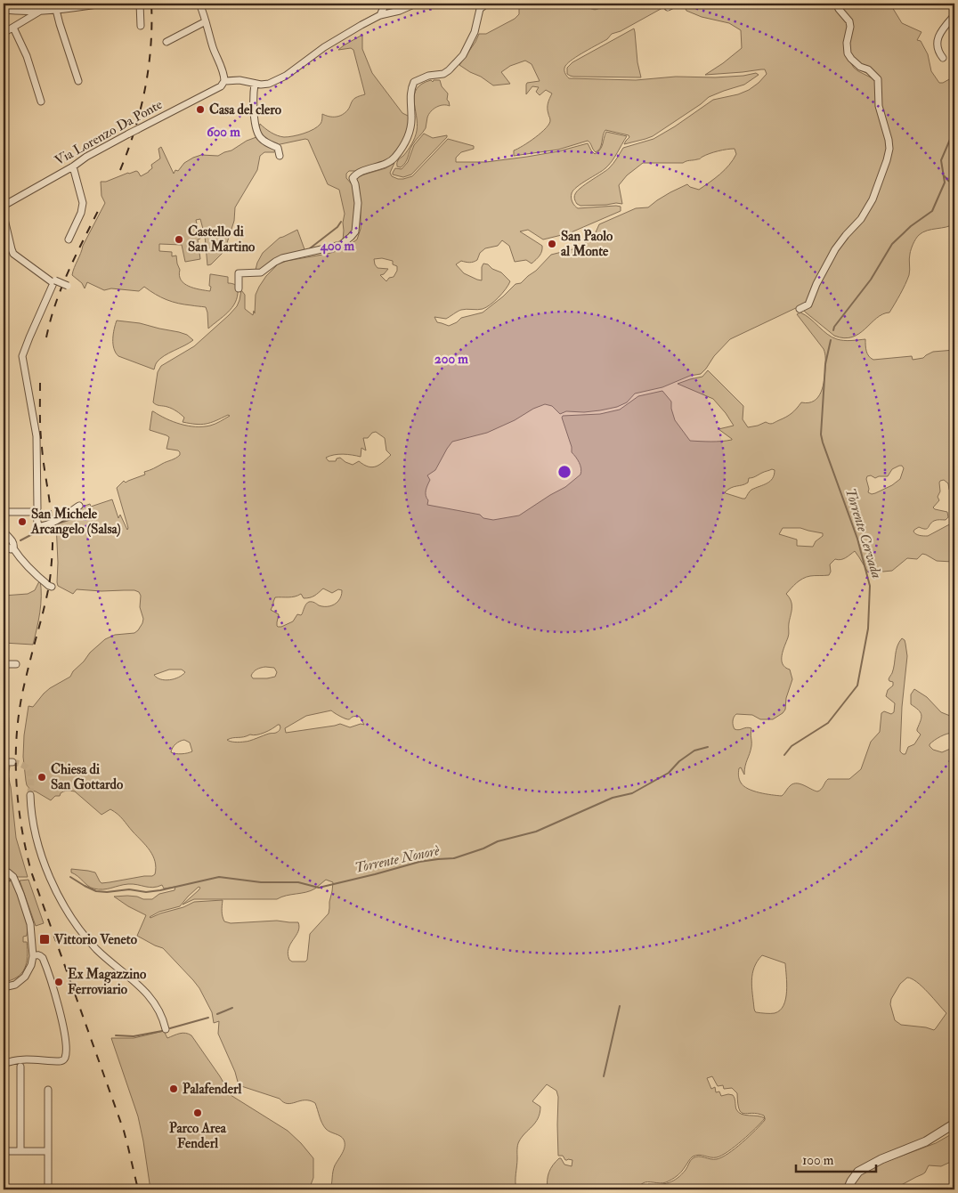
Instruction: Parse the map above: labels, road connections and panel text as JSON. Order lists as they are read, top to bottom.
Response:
{
  "streets": {
    "street": ["Via Lorenzo Da Ponte"]
  },
  "water": ["Torrente Cervada", "Torrente Nonorè"],
  "places": {
    "other": [
      "Casa del clero",
      "Castello di San Martino",
      "San Paolo al Monte",
      "San Michele Arcangelo (Salsa)",
      "Chiesa di San Gottardo",
      "Ex Magazzino Ferroviario",
      "Palafenderl",
      "Parco Area Fenderl"
    ],
    "transit": ["Vittorio Veneto"]
  },
  "scale_bar": "100 m",
  "rings": ["600 m", "400 m", "200 m"]
}
